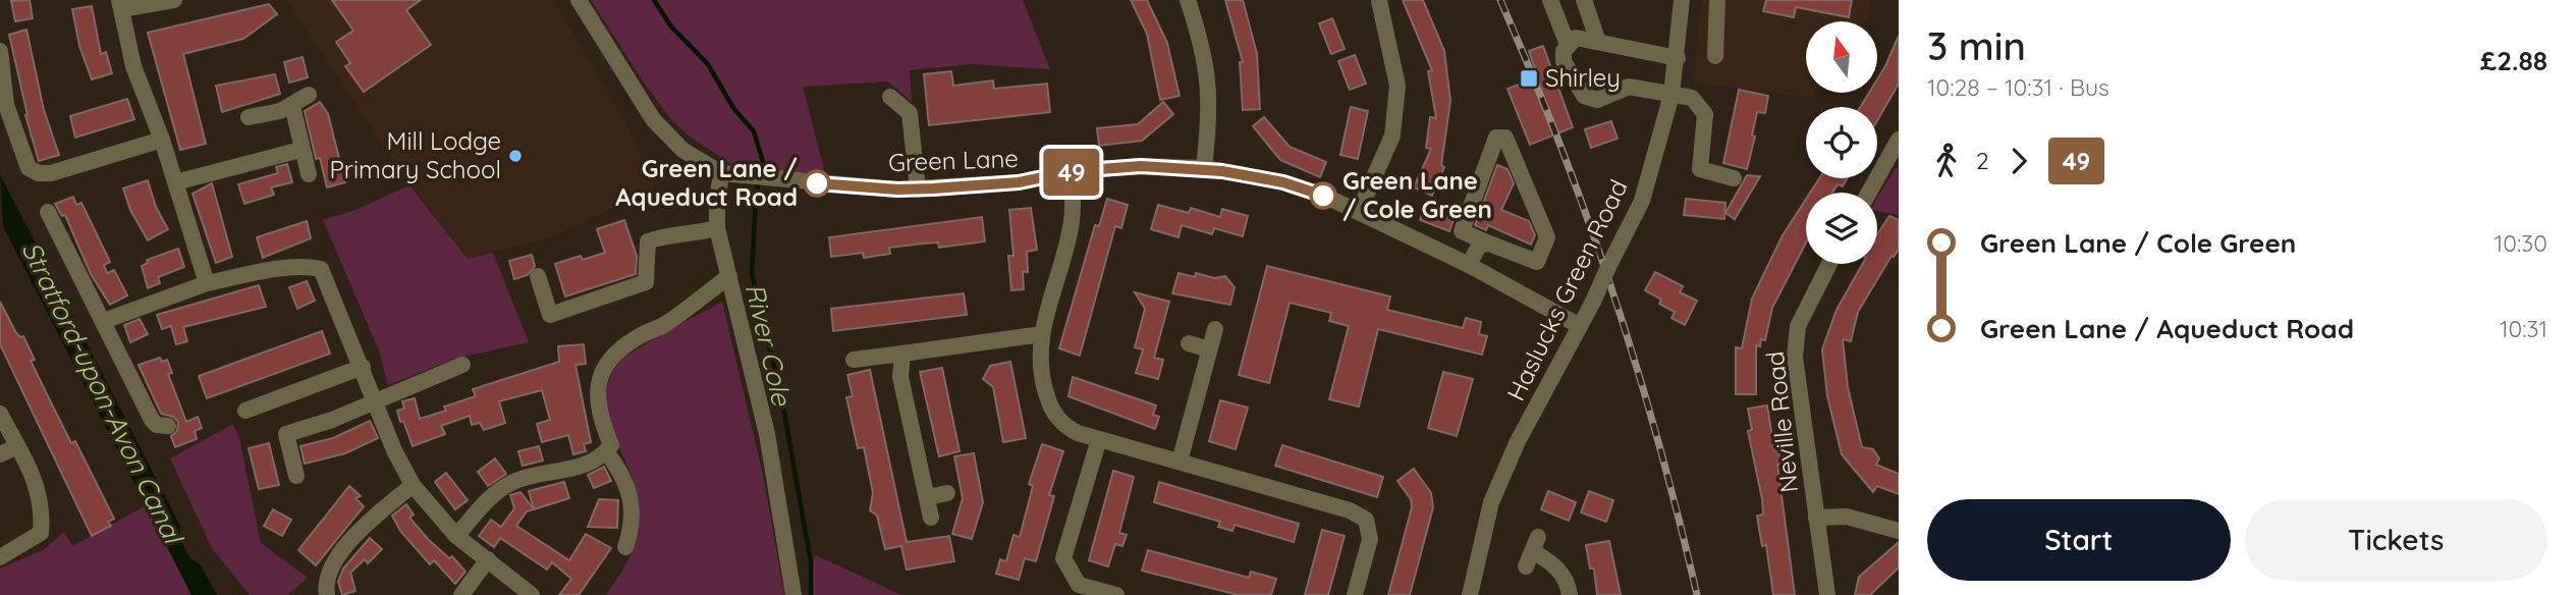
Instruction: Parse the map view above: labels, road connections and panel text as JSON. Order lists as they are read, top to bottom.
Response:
{
  "streets": {
    "street": ["Green Lane", "Haslucks Green Road", "Neville Road"]
  },
  "crossings": [
    ["Green Lane", "Haslucks Green Road"]
  ],
  "water": ["River Cole", "Stratford-upon-Avon Canal"],
  "places": {
    "transit": ["Shirley"],
    "other": ["Mill Lodge Primary School", "Green Lane / Aqueduct Road", "Green Lane / Cole Green"]
  },
  "lines": ["bus line 49"],
  "north": "top",
  "page": {
    "on_map": "49",
    "heading": ["3 min", "10:28 – 10:31 · Bus", "£2.88"],
    "legs": ["2", "49"],
    "list": [
      {
        "name": "Green Lane / Cole Green",
        "value": "10:30"
      },
      {
        "name": "Green Lane / Aqueduct Road",
        "value": "10:31"
      }
    ],
    "buttons": ["Start", "Tickets"]
  }
}
